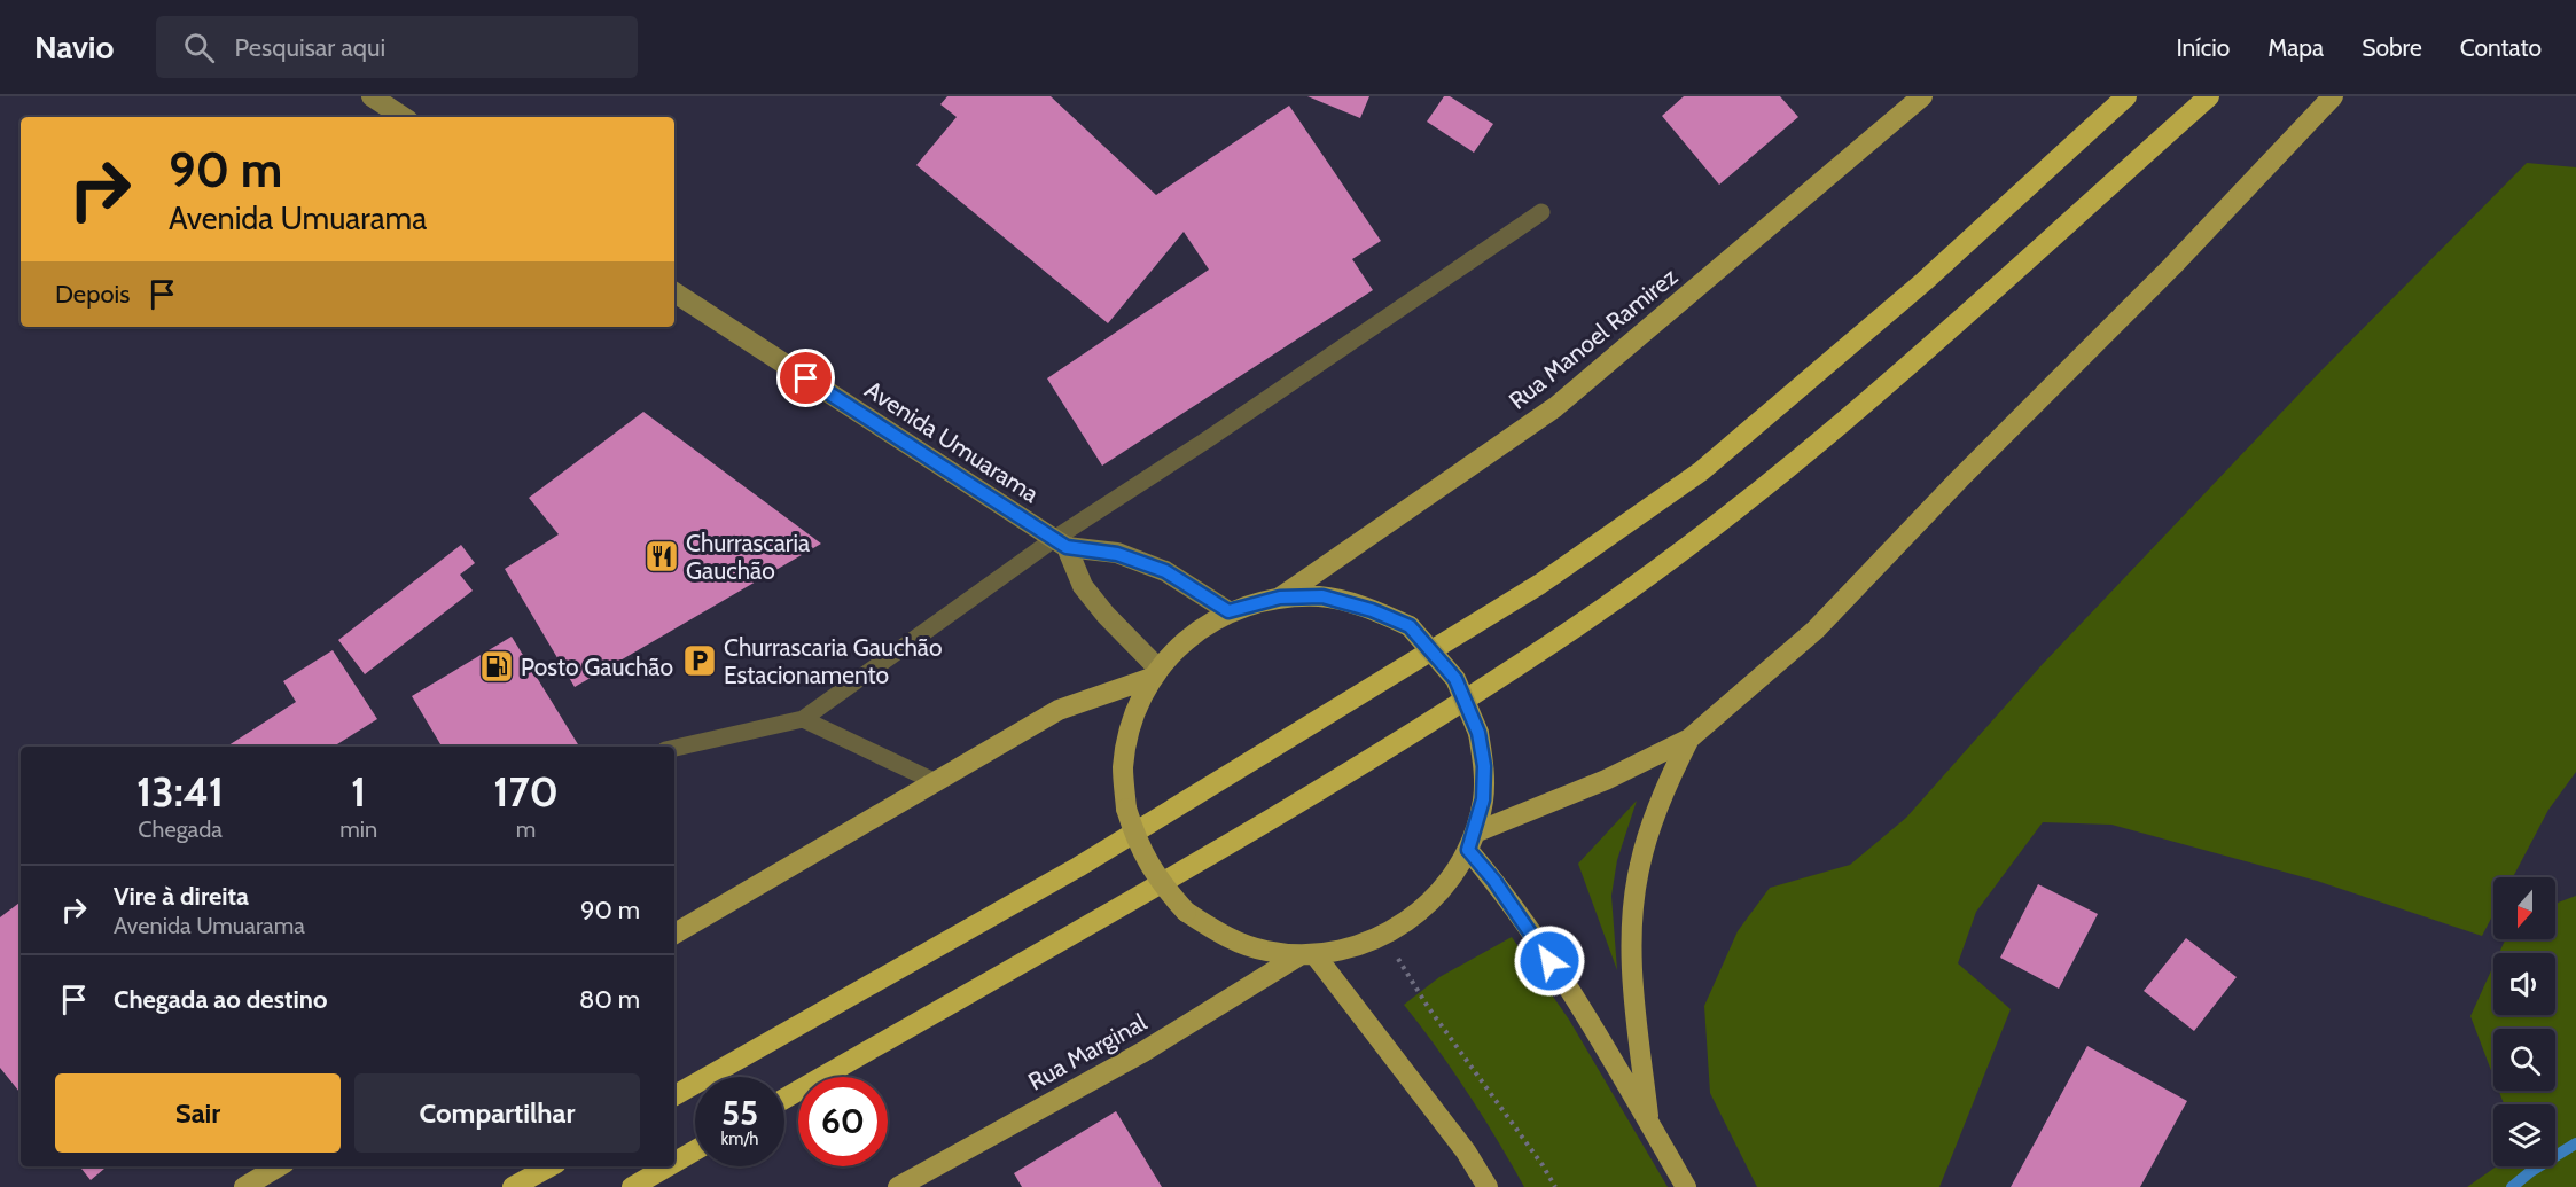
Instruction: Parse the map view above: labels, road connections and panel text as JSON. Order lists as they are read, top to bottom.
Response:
{
  "streets": {
    "main road": ["Rua Manoel Ramirez", "Rua Marginal"],
    "street": ["Avenida Umuarama"]
  },
  "places": {
    "restaurant": ["Churrascaria Gauchão"],
    "parking": ["Churrascaria Gauchão Estacionamento"],
    "fuel station": ["Posto Gauchão"]
  },
  "north": "bottom",
  "page": {
    "header": "Navio",
    "search": "Pesquisar aqui",
    "nav": [
      "Início",
      "Mapa",
      "Sobre",
      "Contato"
    ],
    "turn": ["90 m", "Avenida Umuarama"],
    "then": "Depois",
    "eta": [
      "13:41",
      "Chegada",
      "1",
      "min",
      "170",
      "m"
    ],
    "list": [
      {
        "name": "Vire à direita",
        "note": "Avenida Umuarama",
        "value": "90 m"
      },
      {
        "name": "Chegada ao destino",
        "value": "80 m"
      }
    ],
    "buttons": ["Sair", "Compartilhar"],
    "speed": "55 km/h",
    "limit": "60"
  }
}
